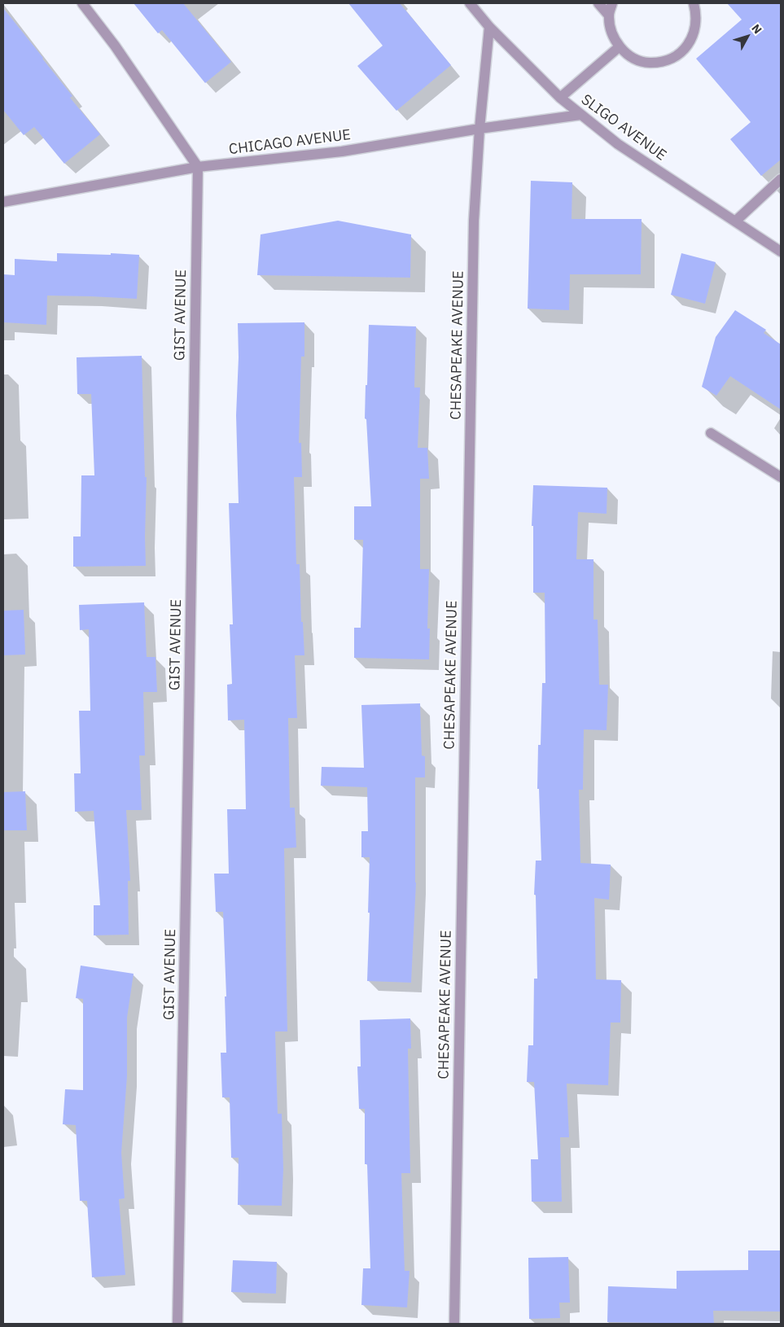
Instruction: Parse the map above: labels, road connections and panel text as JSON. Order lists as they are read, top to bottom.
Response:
{
  "streets": {
    "street": [
      "SLIGO AVENUE",
      "CHICAGO AVENUE",
      "GIST AVENUE",
      "CHESAPEAKE AVENUE"
    ]
  },
  "crossings": [
    ["SLIGO AVENUE", "CHICAGO AVENUE"],
    ["SLIGO AVENUE", "CHESAPEAKE AVENUE"],
    ["CHICAGO AVENUE", "GIST AVENUE"],
    ["CHICAGO AVENUE", "CHESAPEAKE AVENUE"]
  ],
  "north": "top right"
}
